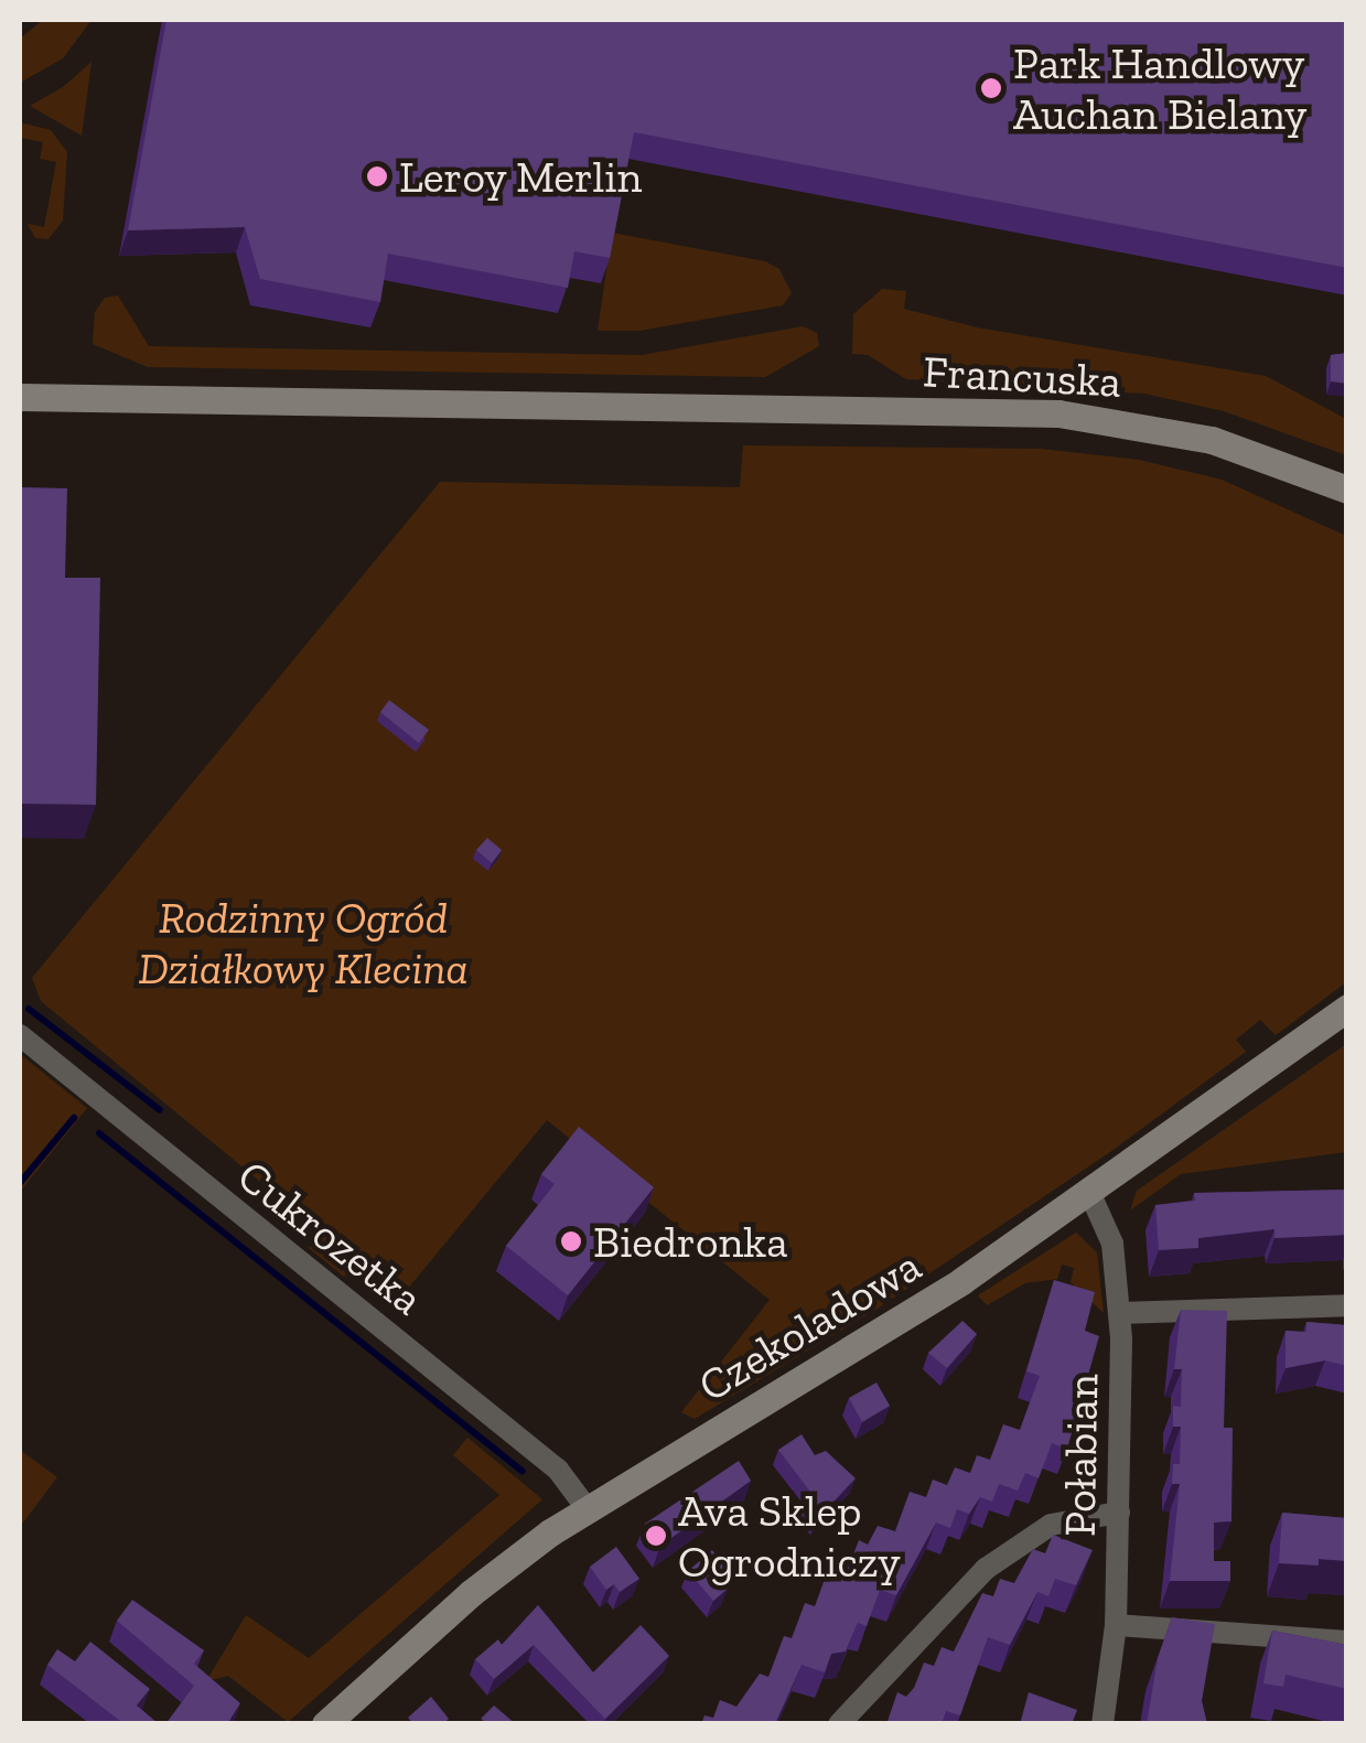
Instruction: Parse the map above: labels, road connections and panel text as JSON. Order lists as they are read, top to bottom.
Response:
{
  "streets": {
    "main road": ["Francuska", "Czekoladowa"],
    "street": ["Cukrozetka", "Połabian"]
  },
  "crossings": [
    ["Cukrozetka", "Czekoladowa"],
    ["Czekoladowa", "Połabian"]
  ],
  "parks": ["Rodzinny Ogród Działkowy Klecina"],
  "places": [
    "Park Handlowy Auchan Bielany",
    "Leroy Merlin",
    "Biedronka",
    "Ava Sklep Ogrodniczy"
  ]
}
